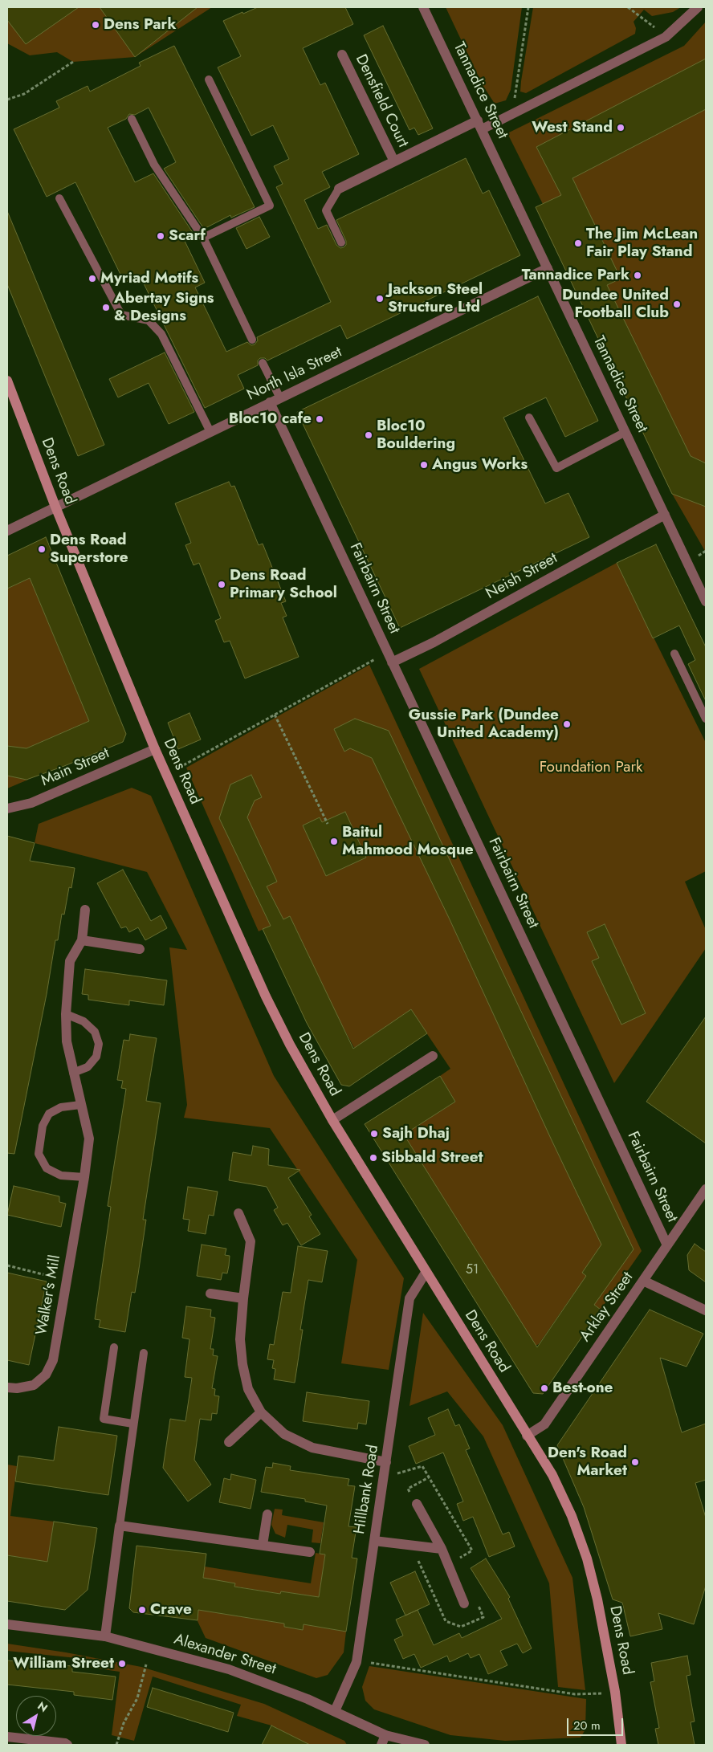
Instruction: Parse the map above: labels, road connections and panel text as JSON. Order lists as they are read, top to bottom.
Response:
{
  "streets": {
    "main road": ["Dens Road"],
    "street": [
      "Tannadice Street",
      "Densfield Court",
      "North Isla Street",
      "Neish Street",
      "Fairbairn Street",
      "Main Street",
      "Walker's Mill",
      "Arklay Street",
      "Hillbank Road",
      "Alexander Street"
    ]
  },
  "crossings": [
    ["Tannadice Street", "Densfield Court"],
    ["Tannadice Street", "North Isla Street"],
    ["Tannadice Street", "Neish Street"],
    ["North Isla Street", "Dens Road"],
    ["North Isla Street", "Fairbairn Street"],
    ["Dens Road", "Main Street"],
    ["Dens Road", "Arklay Street"],
    ["Dens Road", "Hillbank Road"],
    ["Neish Street", "Fairbairn Street"],
    ["Fairbairn Street", "Arklay Street"],
    ["Hillbank Road", "Alexander Street"]
  ],
  "parks": ["Foundation Park"],
  "places": [
    "Dens Park",
    "West Stand",
    "Scarf",
    "The Jim McLean Fair Play Stand",
    "Tannadice Park",
    "Myriad Motifs",
    "Jackson Steel Structure Ltd",
    "Dundee United Football Club",
    "Abertay Signs & Designs",
    "Bloc10 cafe",
    "Bloc10 Bouldering",
    "Angus Works",
    "Dens Road Superstore",
    "Dens Road Primary School",
    "Gussie Park (Dundee United Academy)",
    "Baitul Mahmood Mosque",
    "Sajh Dhaj",
    "Sibbald Street",
    "Best-one",
    "Den's Road Market",
    "Crave",
    "William Street"
  ],
  "house_numbers": ["51"],
  "scale_bar": "20 m",
  "north": "top right"
}
